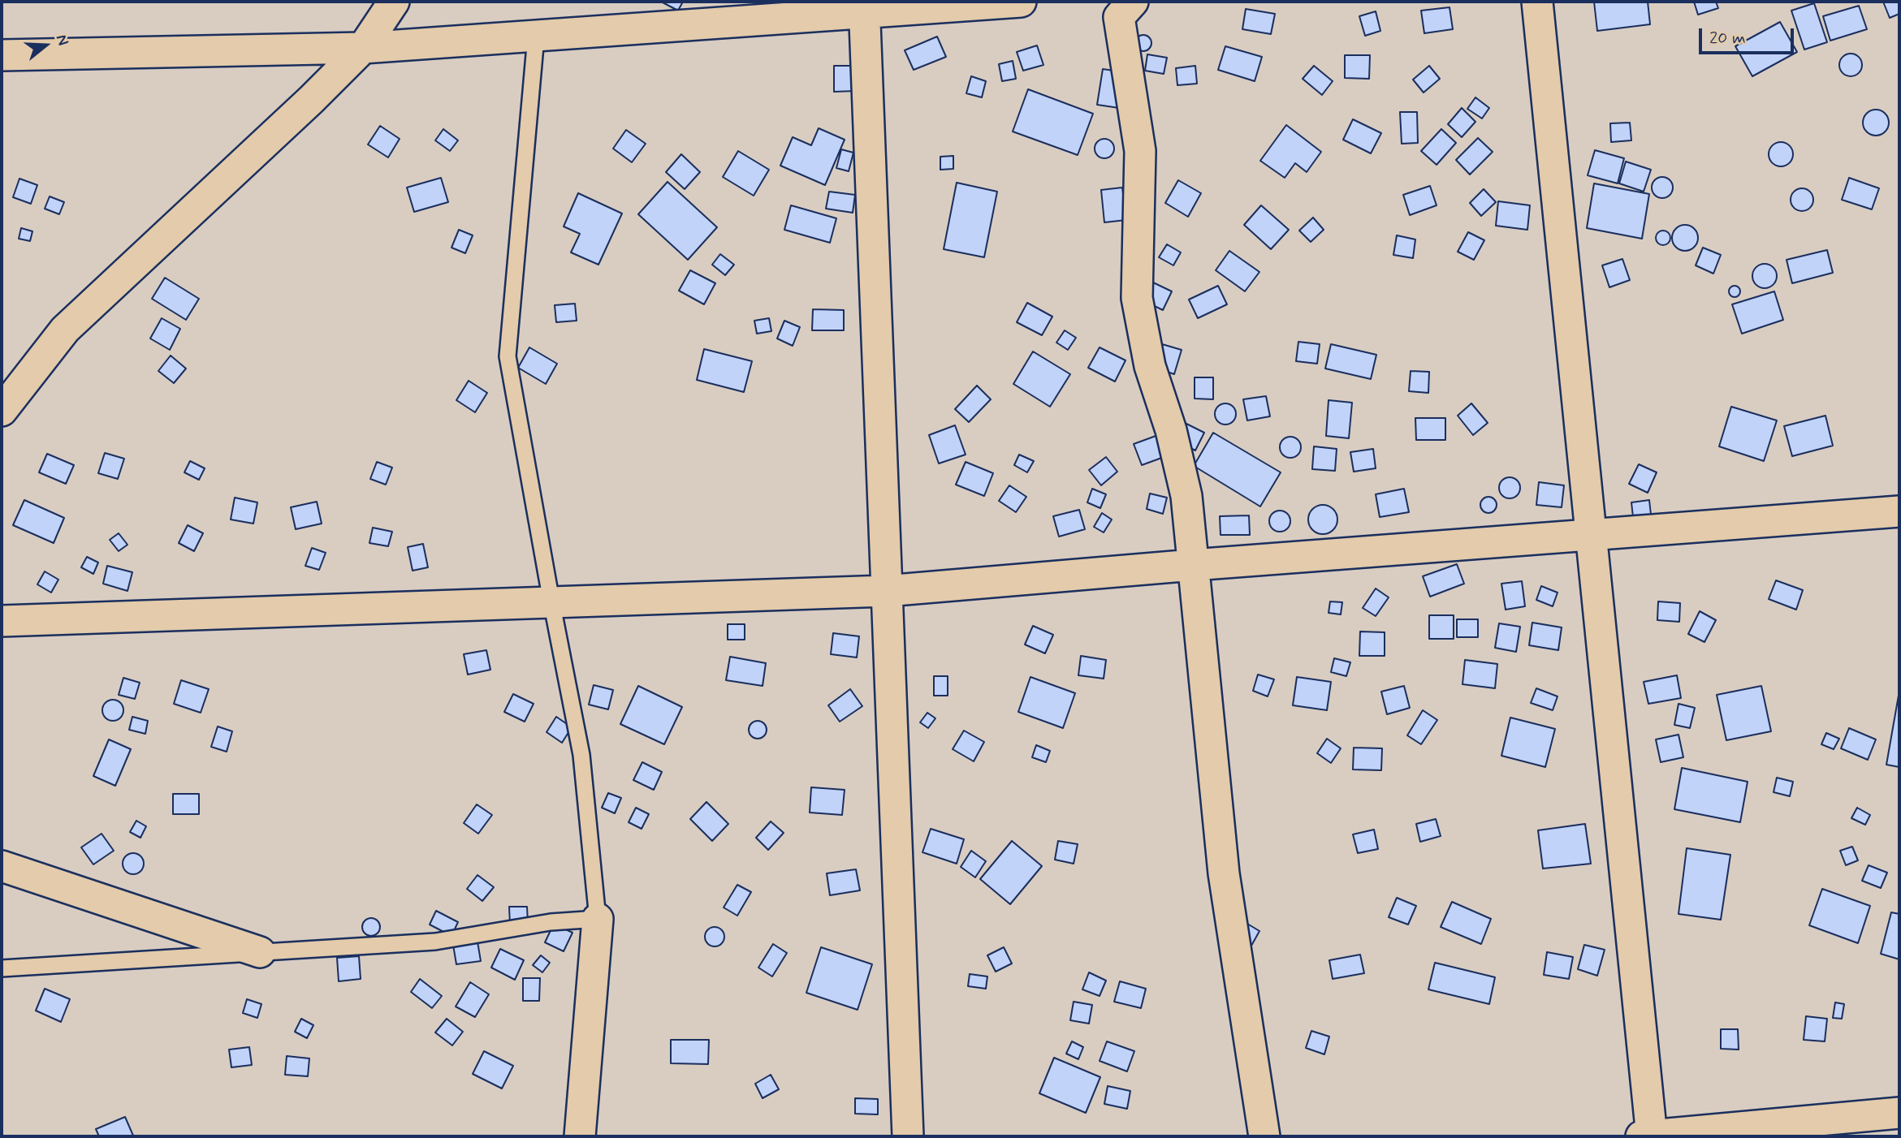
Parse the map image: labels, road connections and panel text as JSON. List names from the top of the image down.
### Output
{
  "scale_bar": "20 m",
  "north": "right"
}
